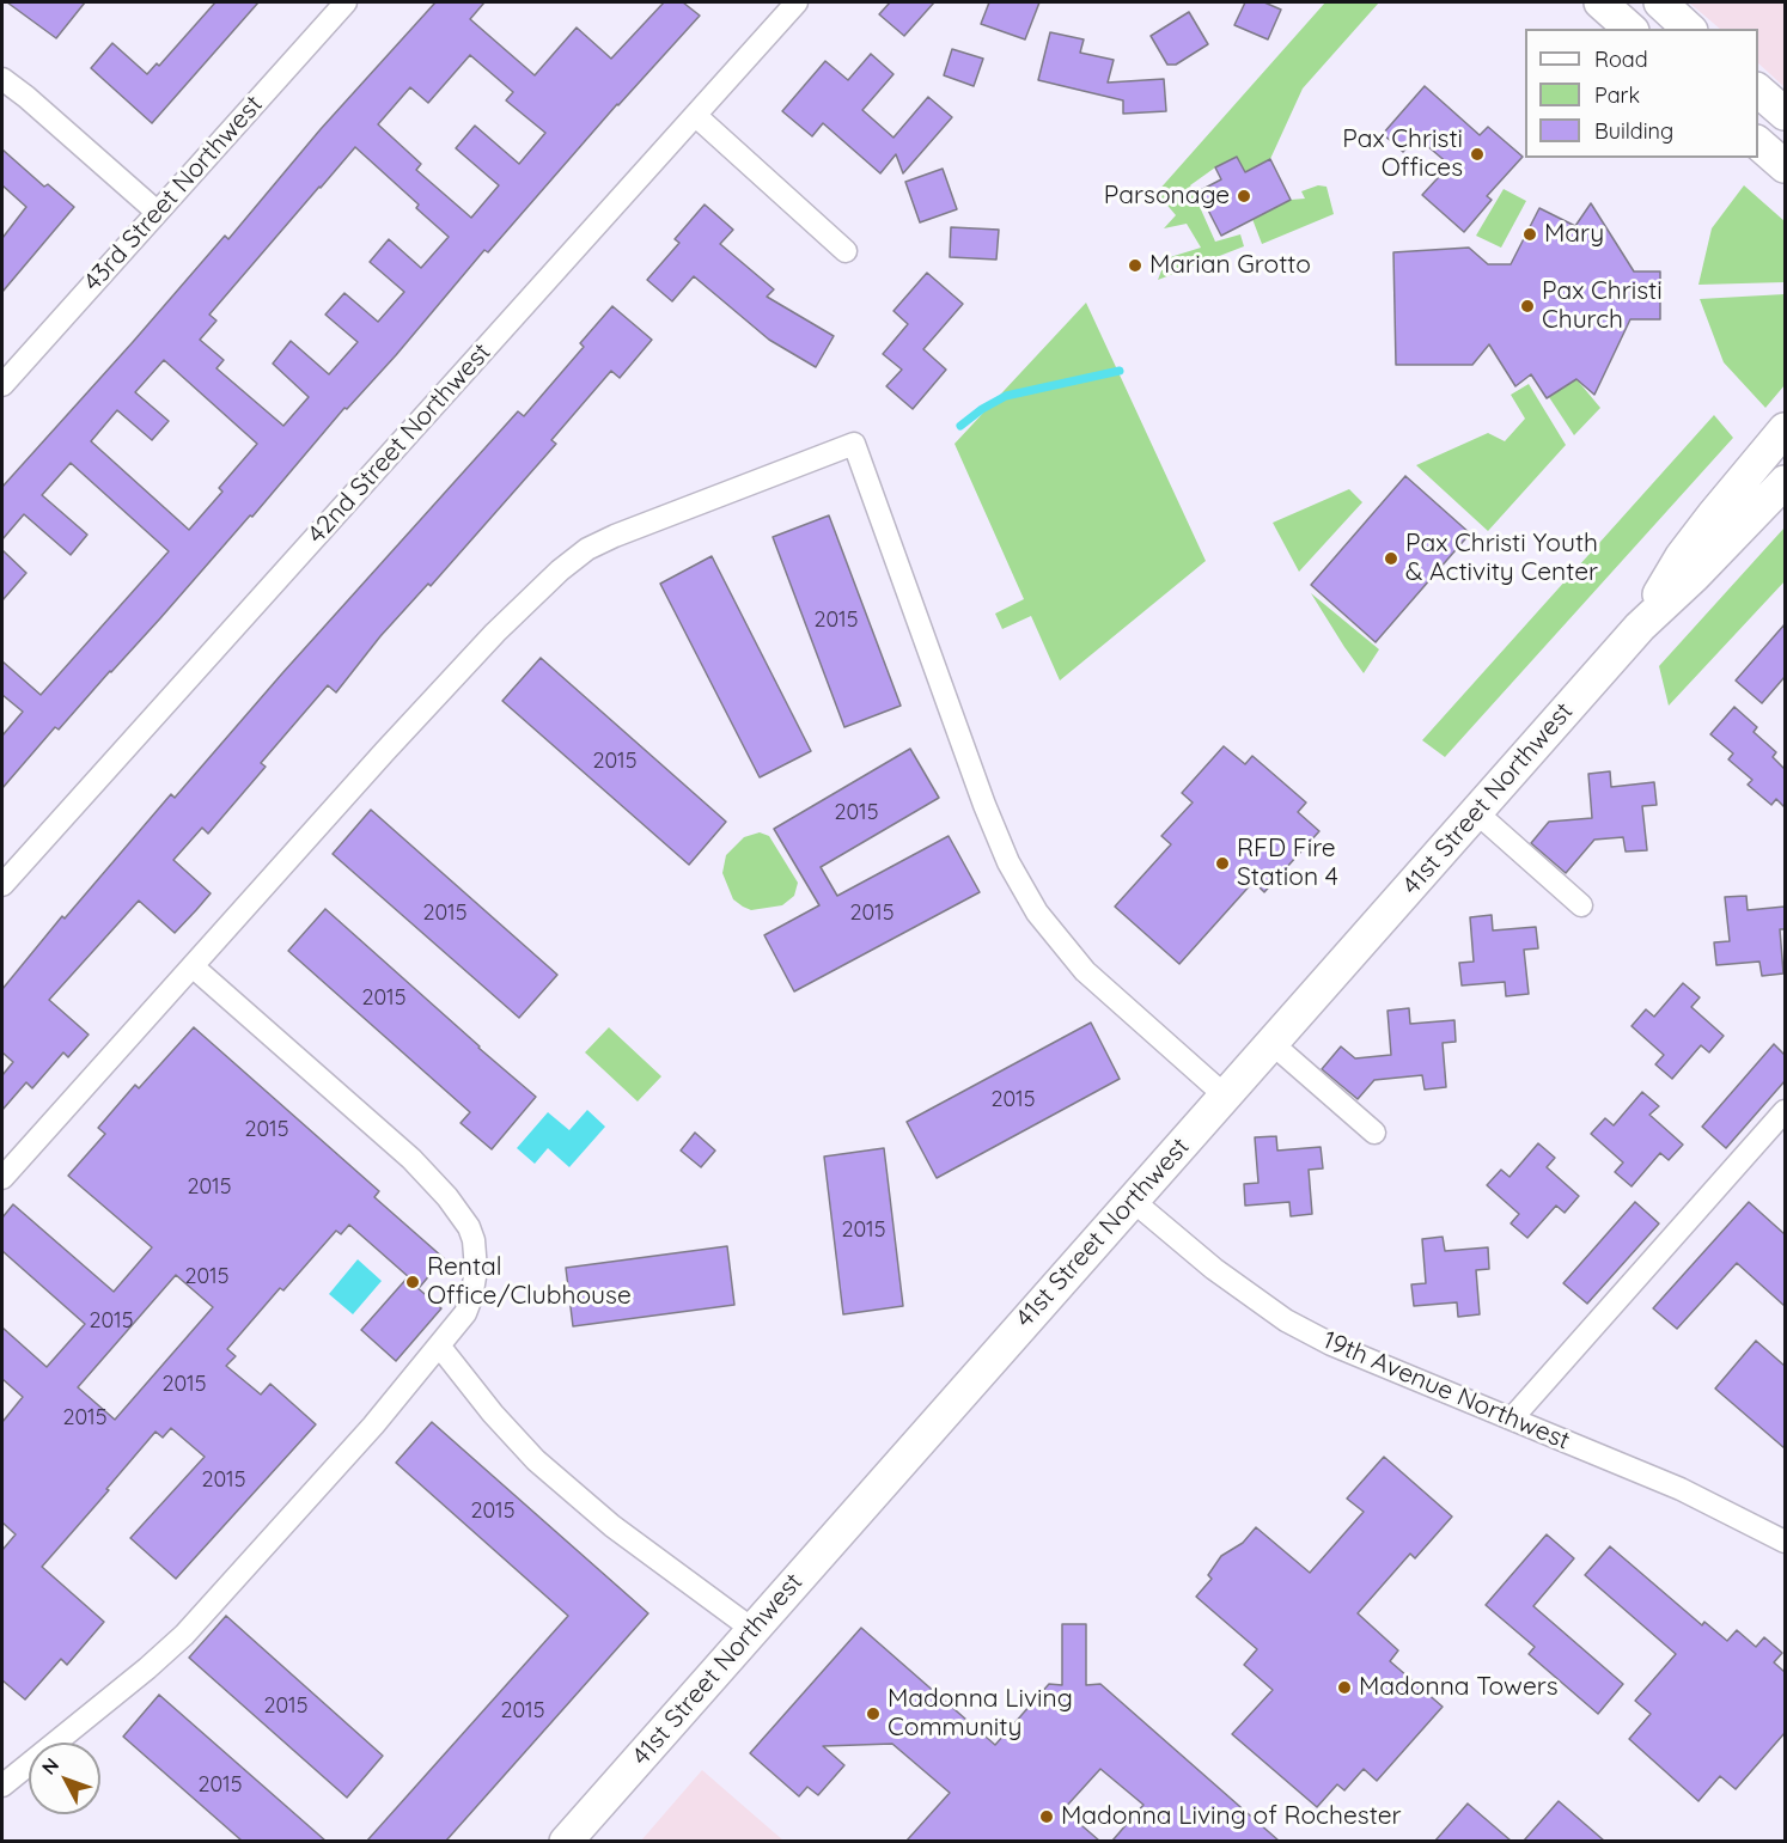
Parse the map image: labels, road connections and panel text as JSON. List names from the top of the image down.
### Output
{
  "streets": {
    "main road": ["41st Street Northwest"],
    "street": ["43rd Street Northwest", "42nd Street Northwest", "19th Avenue Northwest"]
  },
  "crossings": [
    ["41st Street Northwest", "19th Avenue Northwest"]
  ],
  "places": [
    "Pax Christi Offices",
    "Parsonage",
    "Mary",
    "Marian Grotto",
    "Pax Christi Church",
    "Pax Christi Youth & Activity Center",
    "RFD Fire Station 4",
    "Rental Office/Clubhouse",
    "Madonna Towers",
    "Madonna Living Community",
    "Madonna Living of Rochester"
  ],
  "house_numbers": [
    "2015",
    "2015",
    "2015",
    "2015",
    "2015",
    "2015",
    "2015",
    "2015",
    "2015",
    "2015",
    "2015",
    "2015",
    "2015",
    "2015",
    "2015",
    "2015",
    "2015",
    "2015",
    "2015"
  ],
  "legend": ["Road", "Park", "Building"],
  "north": "top left"
}
